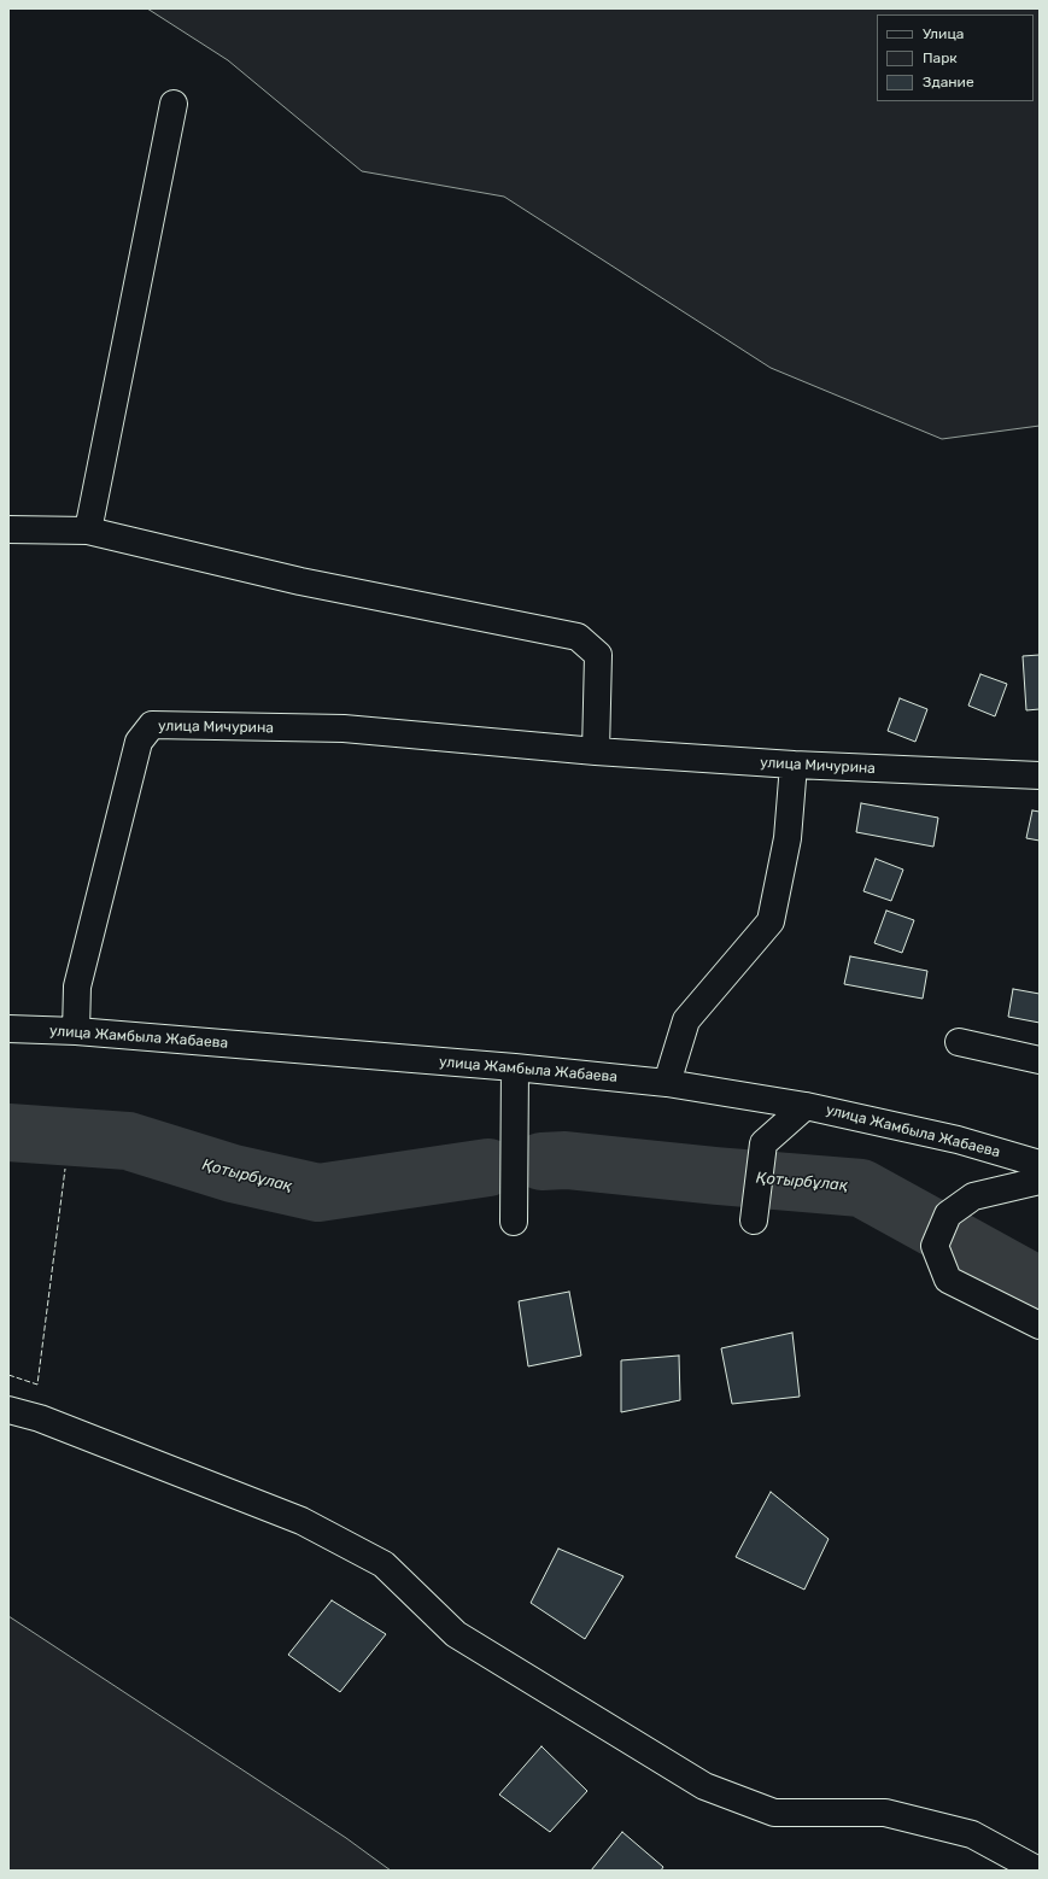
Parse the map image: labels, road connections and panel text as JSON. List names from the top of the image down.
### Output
{
  "streets": {
    "street": ["улица Мичурина", "улица Жамбыла Жабаева"]
  },
  "crossings": [
    ["улица Мичурина", "улица Жамбыла Жабаева"]
  ],
  "water": ["Қотырбұлақ"],
  "legend": ["Улица", "Парк", "Здание"]
}
